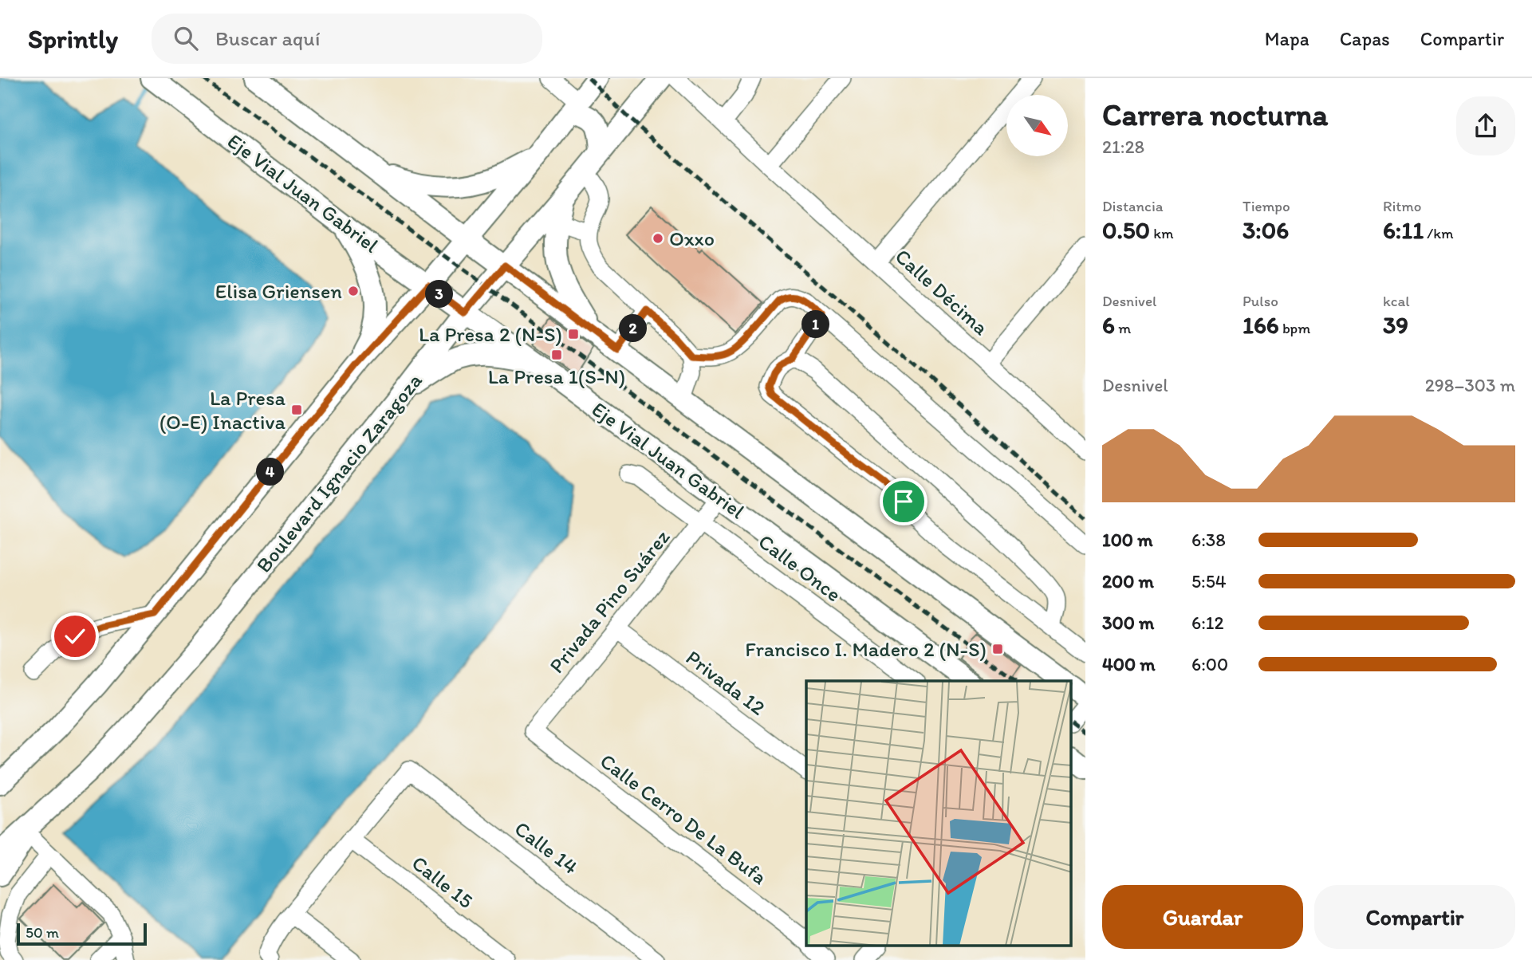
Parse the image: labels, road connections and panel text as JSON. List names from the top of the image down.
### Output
{
  "streets": {
    "main road": ["Eje Vial Juan Gabriel", "Boulevard Ignacio Zaragoza"],
    "street": [
      "Calle Décima",
      "Calle Once",
      "Privada Pino Suárez",
      "Privada 12",
      "Calle Cerro De La Bufa",
      "Calle 14",
      "Calle 15"
    ]
  },
  "crossings": [
    ["Eje Vial Juan Gabriel", "Boulevard Ignacio Zaragoza"],
    ["Eje Vial Juan Gabriel", "Privada Pino Suárez"],
    ["Calle Once", "Privada Pino Suárez"],
    ["Privada Pino Suárez", "Privada 12"],
    ["Privada Pino Suárez", "Calle Cerro De La Bufa"],
    ["Calle 14", "Calle 15"]
  ],
  "places": {
    "other": ["Oxxo", "Elisa Griensen"],
    "transit": [
      "La Presa 2 (N-S)",
      "La Presa 1(S-N)",
      "La Presa (O-E) Inactiva",
      "Francisco I. Madero 2 (N-S)"
    ]
  },
  "scale_bar": "50 m",
  "north": "bottom right",
  "page": {
    "header": "Sprintly",
    "search": "Buscar aquí",
    "nav": ["Mapa", "Capas", "Compartir"],
    "heading": ["Carrera nocturna", "21:28"],
    "stats": [
      ["Distancia", "0.50 km"],
      ["Tiempo", "3:06"],
      ["Ritmo", "6:11 /km"],
      ["Desnivel", "6 m"],
      ["Pulso", "166 bpm"],
      ["kcal", "39"]
    ],
    "pins": [
      "3",
      "1",
      "2",
      "4"
    ],
    "chart": ["Desnivel", "298–303 m"],
    "list": [
      {
        "name": "100 m",
        "note": "6:38"
      },
      {
        "name": "200 m",
        "note": "5:54"
      },
      {
        "name": "300 m",
        "note": "6:12"
      },
      {
        "name": "400 m",
        "note": "6:00"
      }
    ],
    "buttons": ["Guardar", "Compartir"],
    "scale": "50 m"
  }
}
